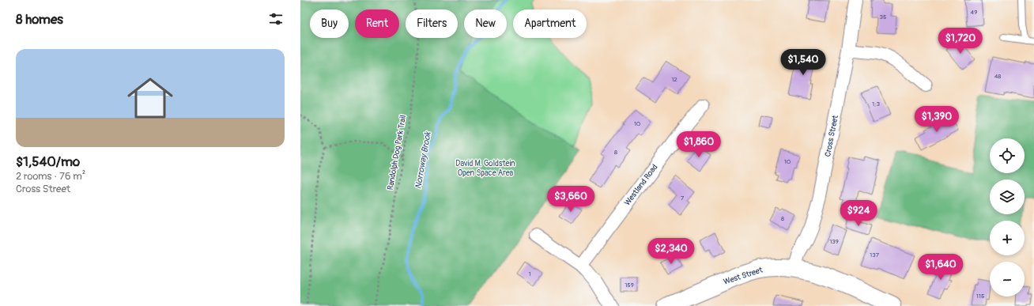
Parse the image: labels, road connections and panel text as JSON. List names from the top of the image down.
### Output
{
  "streets": {
    "main road": ["West Street"],
    "street": ["Cross Street", "Westland Road"],
    "path": ["Randolph Dog Park Trail"]
  },
  "crossings": [
    ["Cross Street", "West Street"]
  ],
  "water": ["Norroway Brook"],
  "parks": ["David M. Goldstein Open Space Area"],
  "house_numbers": [
    "49",
    "35",
    "48",
    "12",
    "1;3",
    "10",
    "8",
    "10",
    "7",
    "8",
    "139",
    "137",
    "1",
    "159",
    "115"
  ],
  "page": {
    "heading": "8 homes",
    "chip": [
      "Buy",
      "Rent",
      "Filters",
      "New",
      "Apartment"
    ],
    "price": [
      "$1,720",
      "$1,540",
      "$1,390",
      "$1,860",
      "$3,660",
      "$924",
      "$2,340",
      "$1,640"
    ],
    "list": [
      {
        "name": "$1,540/mo",
        "note": "2 rooms · 76 m² · Cross Street"
      }
    ],
    "map_buttons": ["+", "−"]
  }
}
